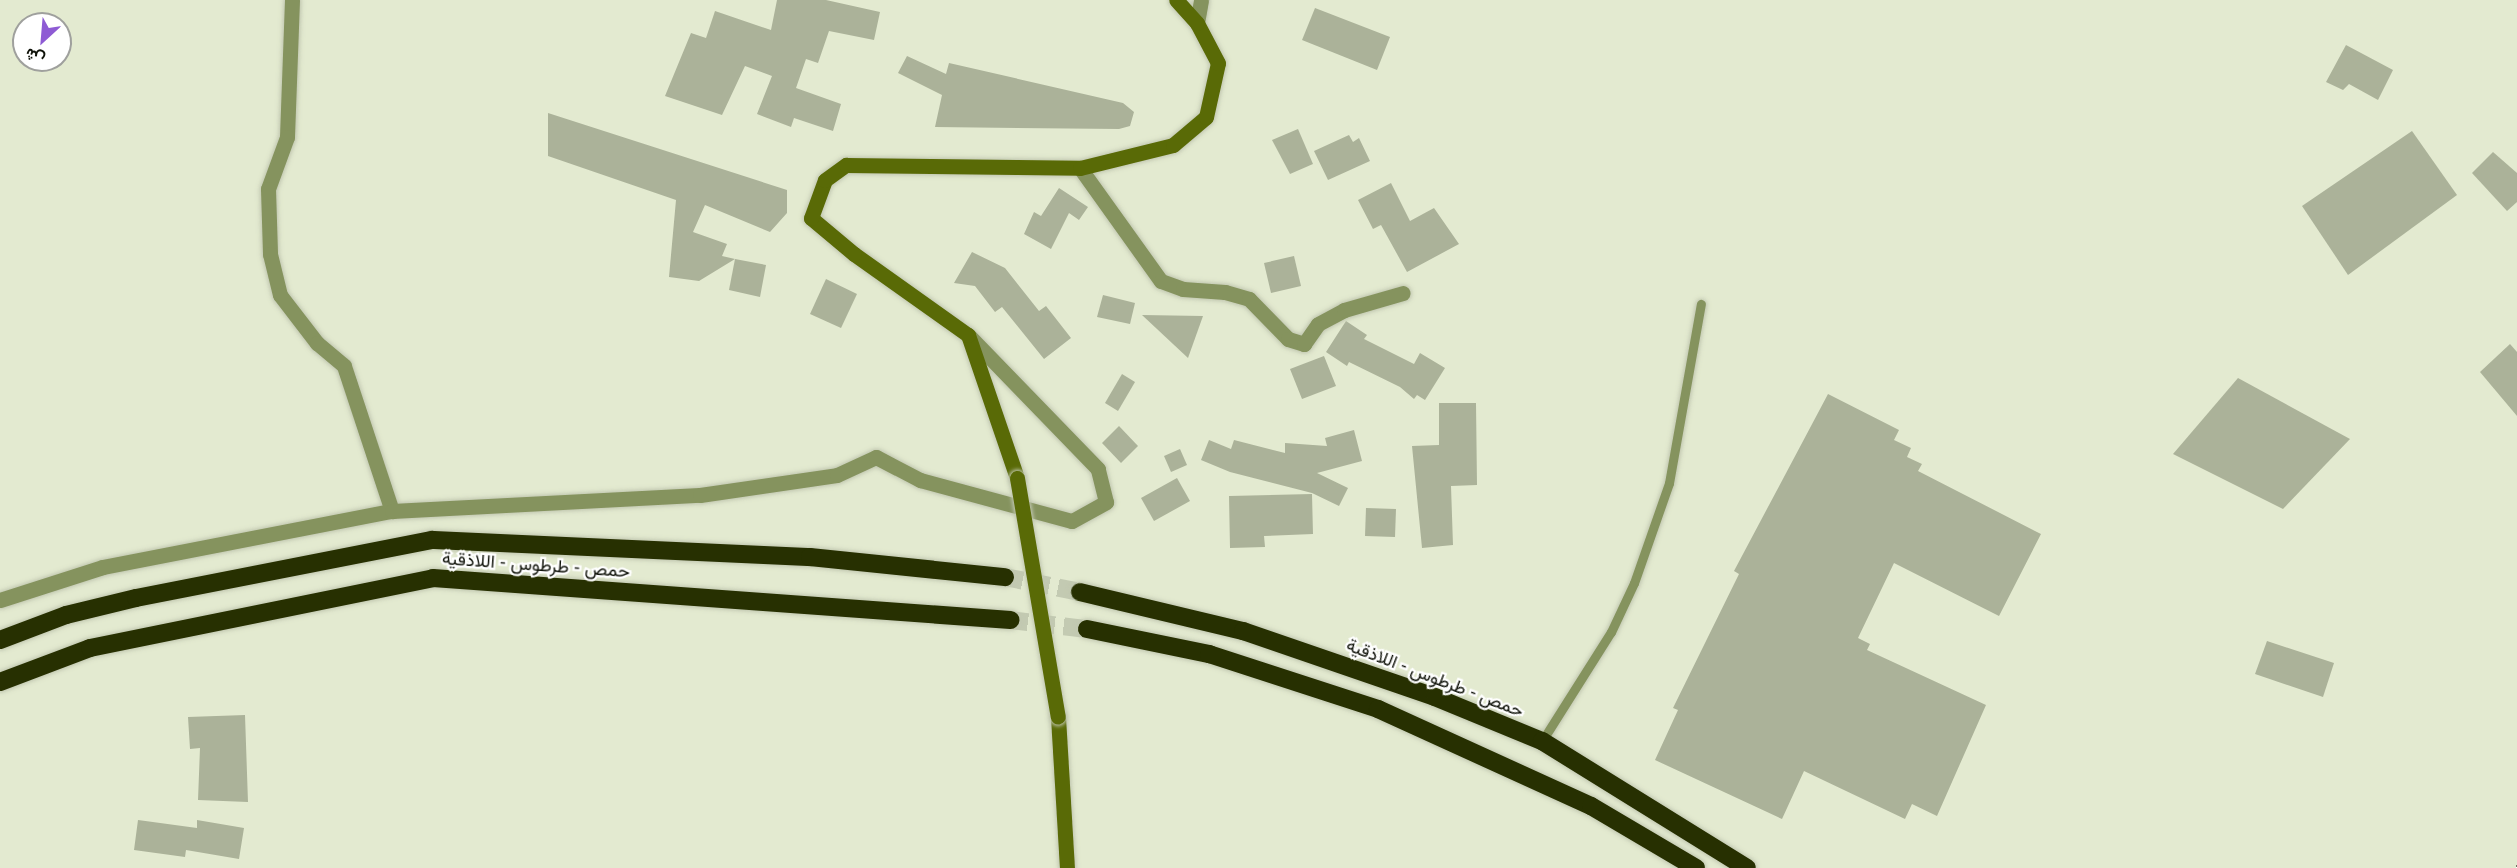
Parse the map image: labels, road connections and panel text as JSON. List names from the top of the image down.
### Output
{
  "streets": {
    "highway": ["حمص - طرطوس - اللاذقية"]
  },
  "north": "bottom left"
}
